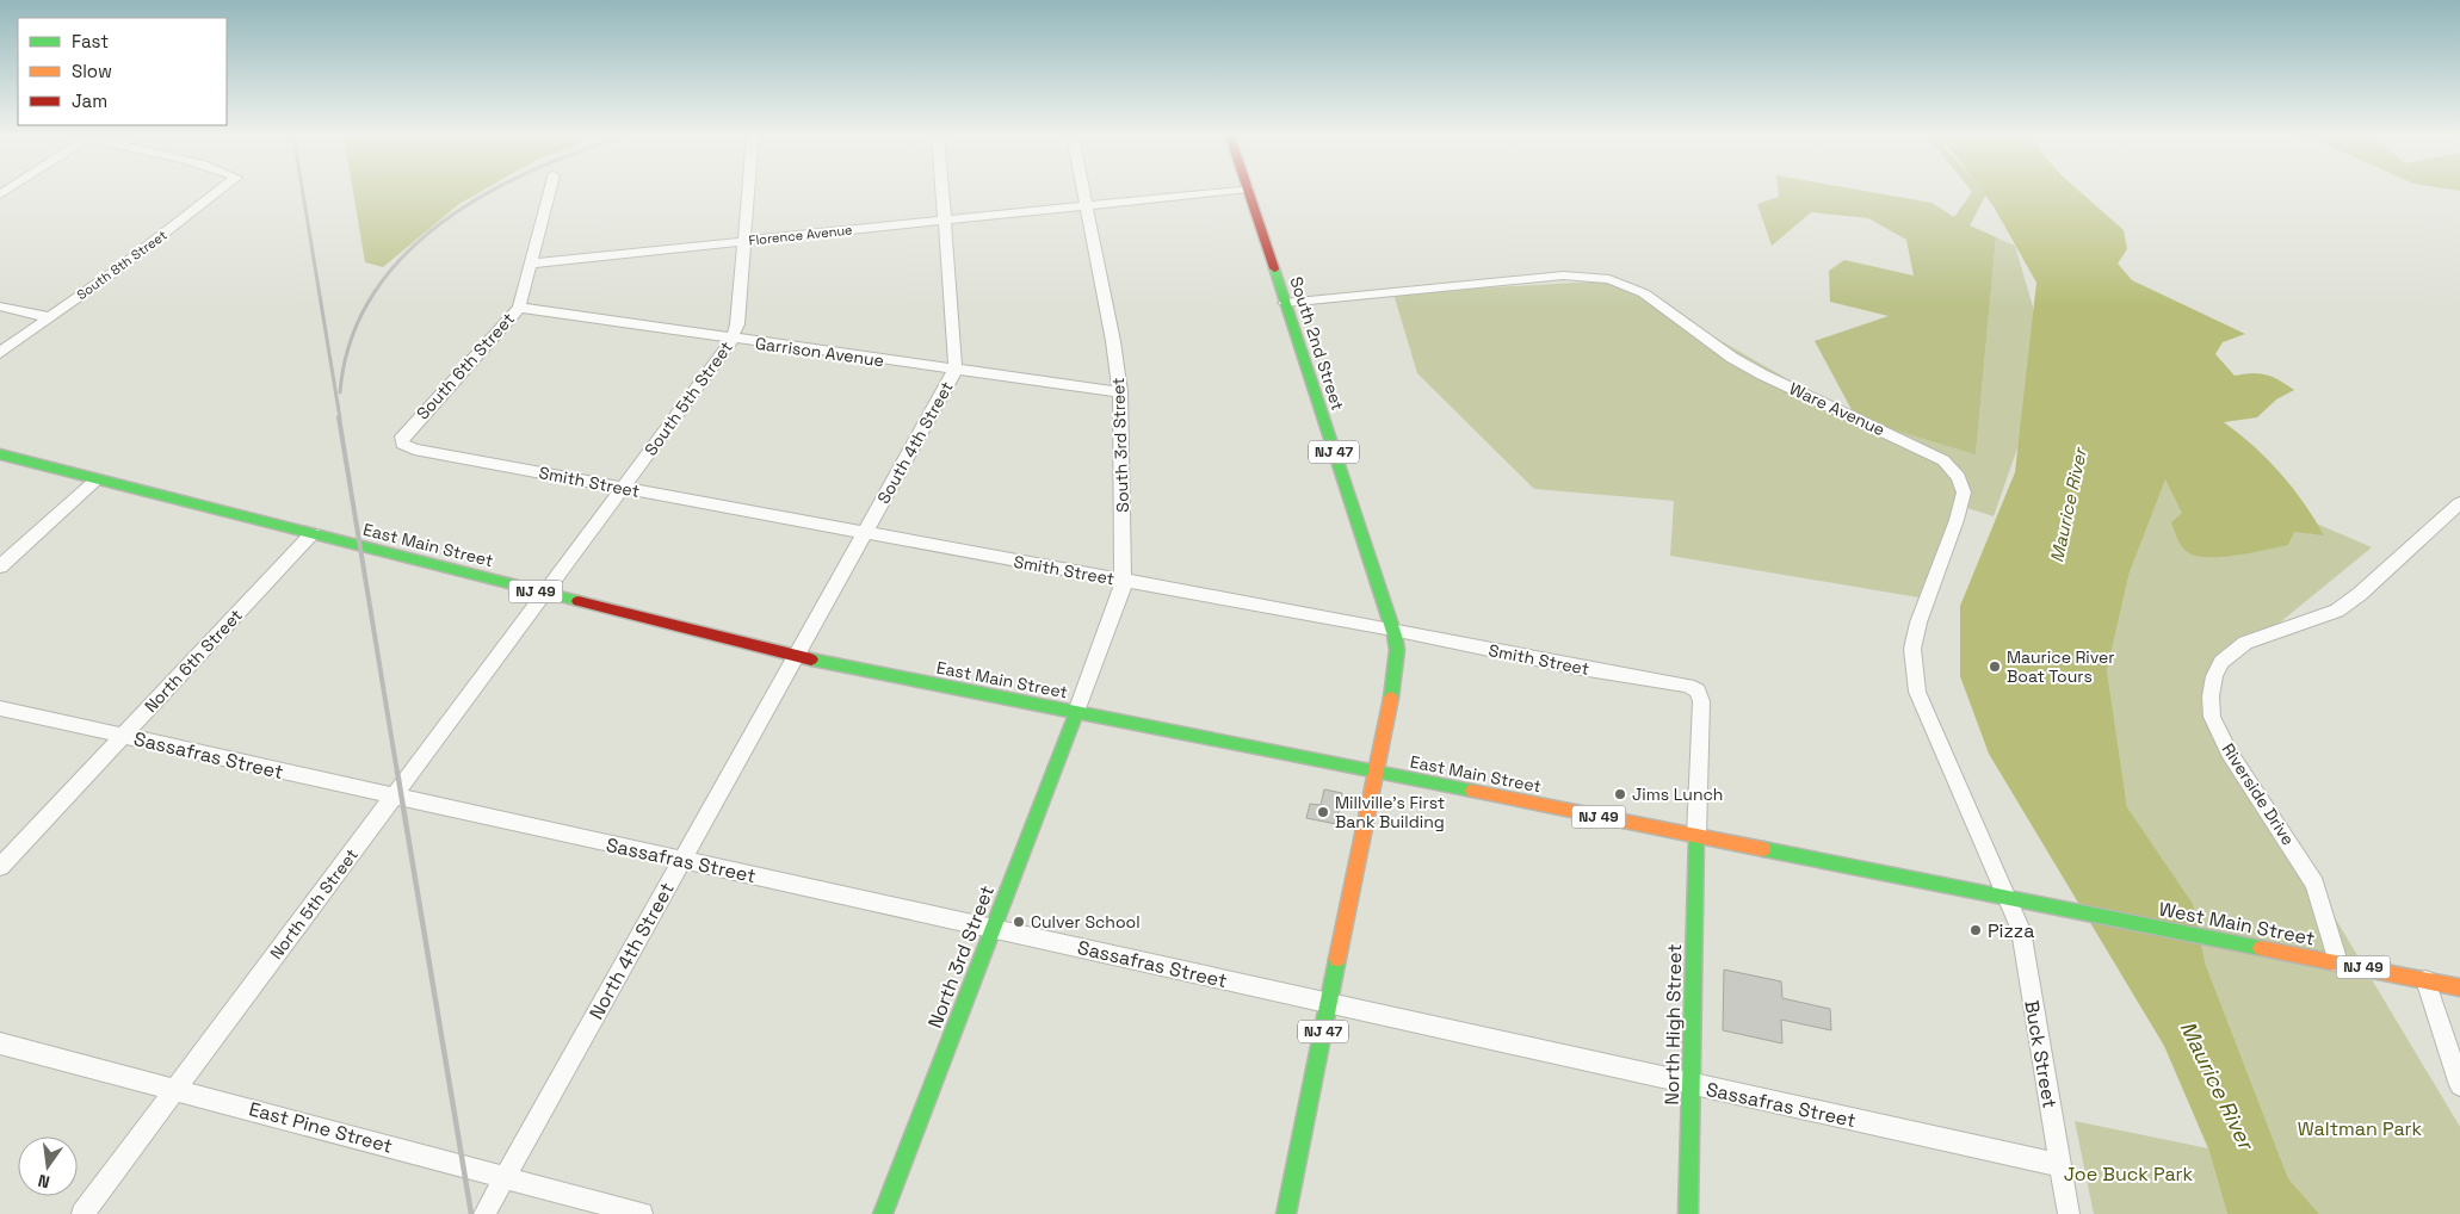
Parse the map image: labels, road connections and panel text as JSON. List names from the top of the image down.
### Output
{
  "streets": {
    "main road": [
      "South 2nd Street",
      "NJ 47",
      "East Main Street",
      "NJ 49",
      "West Main Street",
      "North 3rd Street",
      "North High Street"
    ],
    "street": [
      "Florence Avenue",
      "South 8th Street",
      "Garrison Avenue",
      "South 6th Street",
      "South 5th Street",
      "Ware Avenue",
      "South 4th Street",
      "South 3rd Street",
      "Smith Street",
      "North 6th Street",
      "Sassafras Street",
      "Riverside Drive",
      "North 5th Street",
      "North 4th Street",
      "Buck Street",
      "East Pine Street"
    ]
  },
  "crossings": [
    ["Florence Avenue", "South 6th Street"],
    ["Florence Avenue", "South 5th Street"],
    ["Florence Avenue", "South 4th Street"],
    ["Florence Avenue", "South 3rd Street"],
    ["South 2nd Street", "Ware Avenue"],
    ["South 2nd Street", "NJ 47"],
    ["South 2nd Street", "Smith Street"],
    ["South 2nd Street", "East Main Street"],
    ["Garrison Avenue", "South 6th Street"],
    ["Garrison Avenue", "South 5th Street"],
    ["Garrison Avenue", "South 4th Street"],
    ["Garrison Avenue", "South 3rd Street"],
    ["South 6th Street", "Smith Street"],
    ["South 5th Street", "Smith Street"],
    ["South 5th Street", "East Main Street"],
    ["South 5th Street", "North 5th Street"],
    ["Ware Avenue", "East Main Street"],
    ["Ware Avenue", "West Main Street"],
    ["Ware Avenue", "Buck Street"],
    ["South 4th Street", "Smith Street"],
    ["South 4th Street", "East Main Street"],
    ["South 4th Street", "North 4th Street"],
    ["South 3rd Street", "Smith Street"],
    ["South 3rd Street", "East Main Street"],
    ["South 3rd Street", "North 3rd Street"],
    ["NJ 47", "East Main Street"],
    ["NJ 47", "Sassafras Street"],
    ["Smith Street", "East Main Street"],
    ["Smith Street", "North High Street"],
    ["East Main Street", "North 6th Street"],
    ["East Main Street", "North 5th Street"],
    ["East Main Street", "West Main Street"],
    ["East Main Street", "North 4th Street"],
    ["East Main Street", "North 3rd Street"],
    ["East Main Street", "North High Street"],
    ["East Main Street", "Buck Street"],
    ["North 6th Street", "Sassafras Street"],
    ["Sassafras Street", "North 5th Street"],
    ["Sassafras Street", "North 4th Street"],
    ["Sassafras Street", "North 3rd Street"],
    ["Sassafras Street", "North High Street"],
    ["Sassafras Street", "Buck Street"],
    ["Riverside Drive", "West Main Street"],
    ["North 5th Street", "East Pine Street"],
    ["West Main Street", "Buck Street"],
    ["North 4th Street", "East Pine Street"]
  ],
  "water": ["Maurice River"],
  "parks": ["Waltman Park", "Joe Buck Park"],
  "places": [
    "Maurice River Boat Tours",
    "Jims Lunch",
    "Millville's First Bank Building",
    "Culver School",
    "Pizza"
  ],
  "legend": ["Fast", "Slow", "Jam"],
  "north": "bottom"
}
